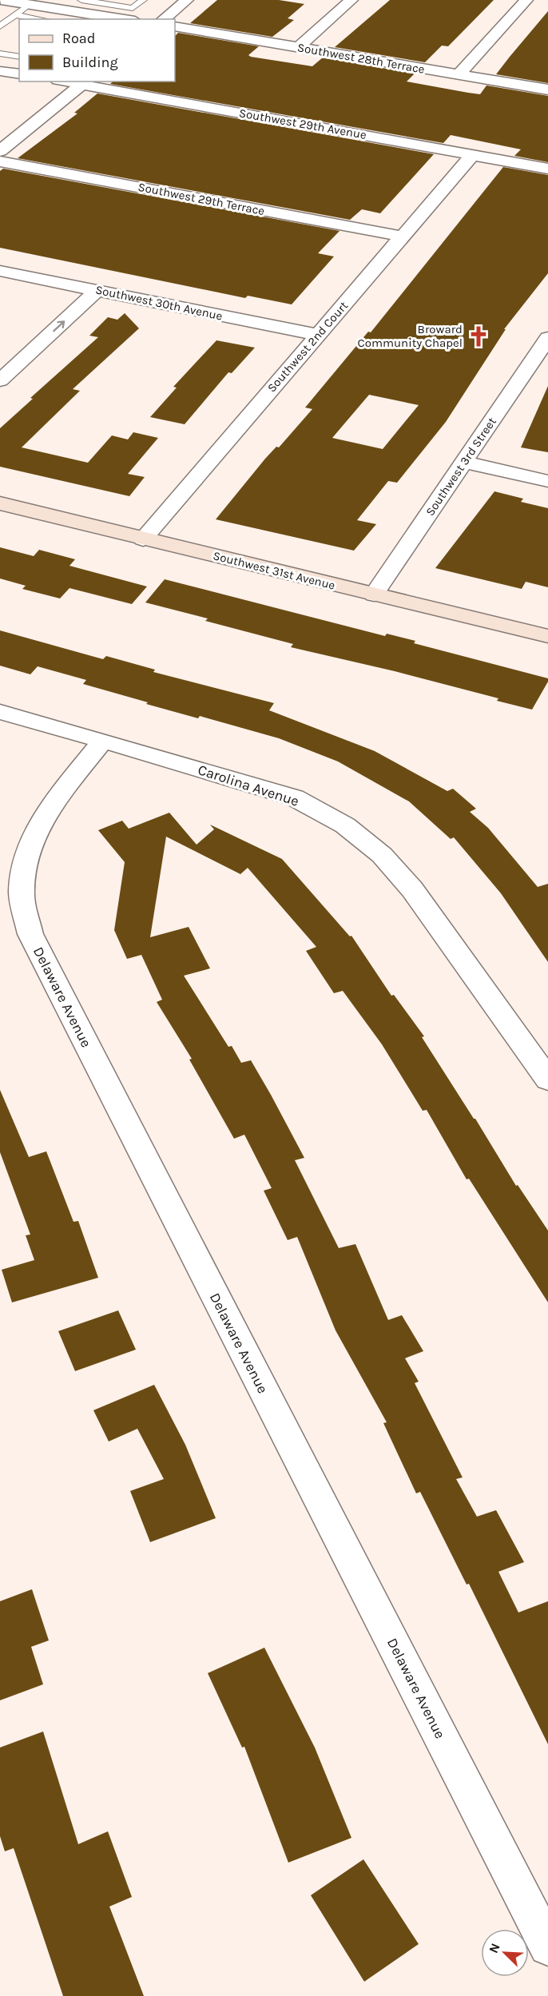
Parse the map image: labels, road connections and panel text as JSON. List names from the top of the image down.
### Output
{
  "streets": {
    "main road": ["Southwest 31st Avenue"],
    "street": [
      "Southwest 28th Terrace",
      "Southwest 29th Avenue",
      "Southwest 29th Terrace",
      "Southwest 30th Avenue",
      "Southwest 2nd Court",
      "Southwest 3rd Street",
      "Carolina Avenue",
      "Delaware Avenue"
    ]
  },
  "crossings": [
    ["Southwest 29th Avenue", "Southwest 2nd Court"],
    ["Southwest 29th Terrace", "Southwest 2nd Court"],
    ["Southwest 30th Avenue", "Southwest 2nd Court"],
    ["Southwest 2nd Court", "Southwest 31st Avenue"],
    ["Southwest 3rd Street", "Southwest 31st Avenue"],
    ["Carolina Avenue", "Delaware Avenue"]
  ],
  "places": {
    "church": ["Broward Community Chapel"]
  },
  "legend": ["Road", "Building"],
  "north": "top left"
}
